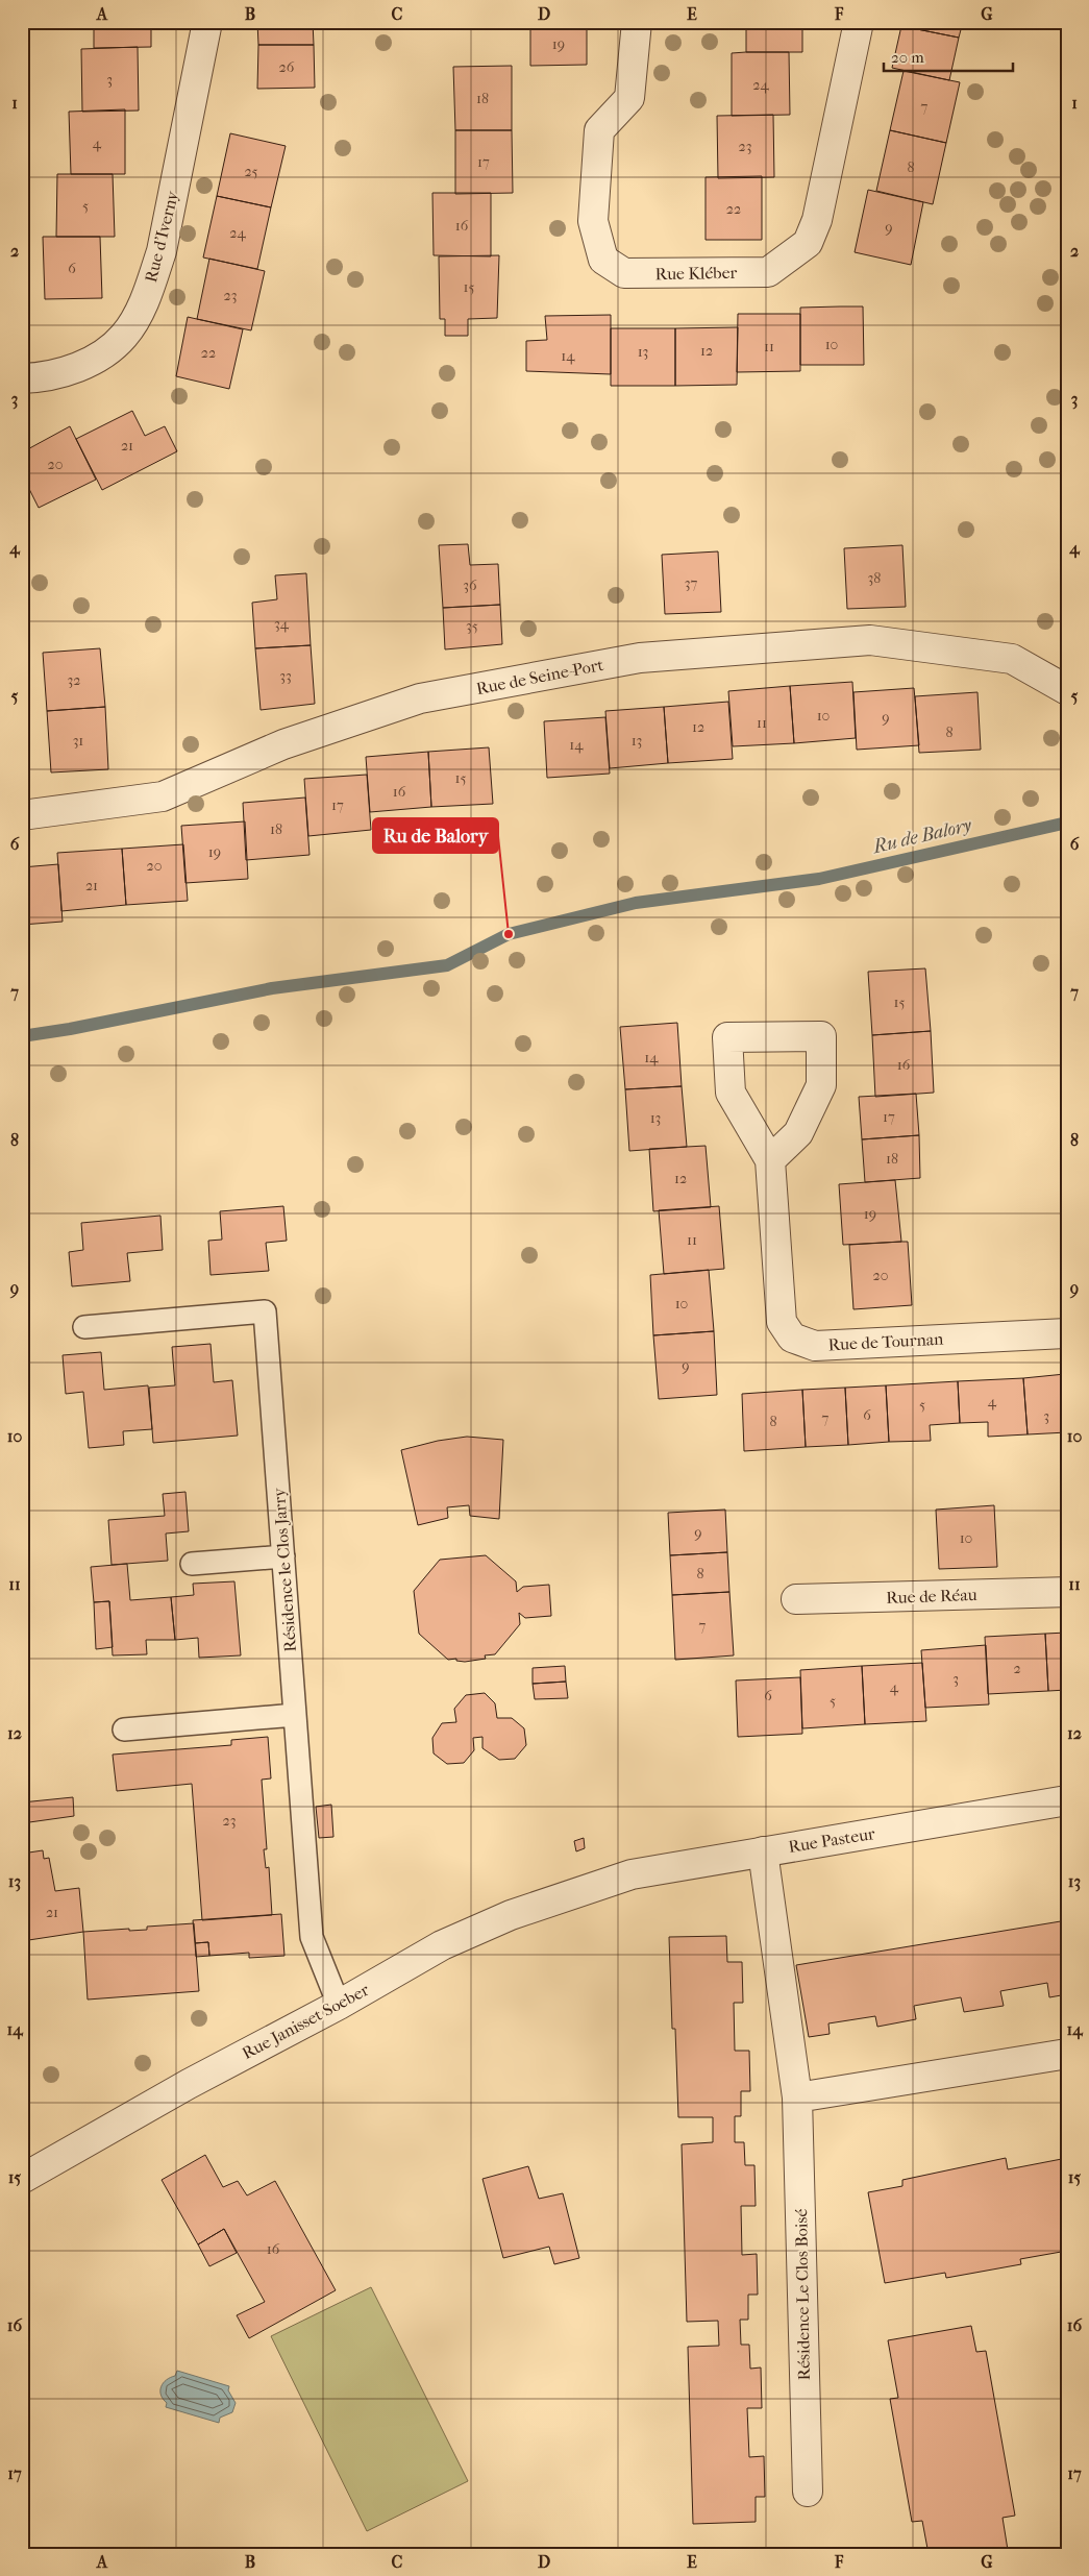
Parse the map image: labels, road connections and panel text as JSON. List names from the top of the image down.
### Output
{
  "streets": {
    "street": [
      "Rue d'Iverny",
      "Rue Kléber",
      "Rue de Seine-Port",
      "Rue de Tournan",
      "Rue de Réau",
      "Rue Pasteur",
      "Rue Janisset Soeber",
      "Résidence Le Clos Boisé"
    ],
    "lane": ["Résidence le Clos Jarry"]
  },
  "crossings": [
    ["Résidence le Clos Jarry", "Rue Janisset Soeber"],
    ["Rue Pasteur", "Rue Janisset Soeber"],
    ["Rue Pasteur", "Résidence Le Clos Boisé"]
  ],
  "water": ["Ru de Balory"],
  "places": ["Ru de Balory"],
  "house_numbers": [
    "19",
    "26",
    "3",
    "24",
    "18",
    "7",
    "4",
    "23",
    "17",
    "8",
    "25",
    "5",
    "22",
    "16",
    "9",
    "24",
    "6",
    "15",
    "23",
    "10",
    "11",
    "12",
    "13",
    "22",
    "14",
    "21",
    "20",
    "38",
    "37",
    "36",
    "34",
    "35",
    "33",
    "32",
    "10",
    "9",
    "11",
    "12",
    "8",
    "31",
    "13",
    "14",
    "15",
    "16",
    "17",
    "18",
    "19",
    "20",
    "21",
    "15",
    "14",
    "16",
    "17",
    "13",
    "18",
    "12",
    "19",
    "11",
    "20",
    "10",
    "9",
    "4",
    "5",
    "6",
    "3",
    "7",
    "8",
    "9",
    "10",
    "8",
    "7",
    "2",
    "3",
    "4",
    "6",
    "5",
    "23",
    "21",
    "16"
  ],
  "scale_bar": "20 m",
  "grid": {
    "columns": [
      "A",
      "B",
      "C",
      "D",
      "E",
      "F",
      "G"
    ],
    "rows": [
      "1",
      "2",
      "3",
      "4",
      "5",
      "6",
      "7",
      "8",
      "9",
      "10",
      "11",
      "12",
      "13",
      "14",
      "15",
      "16",
      "17"
    ]
  }
}
